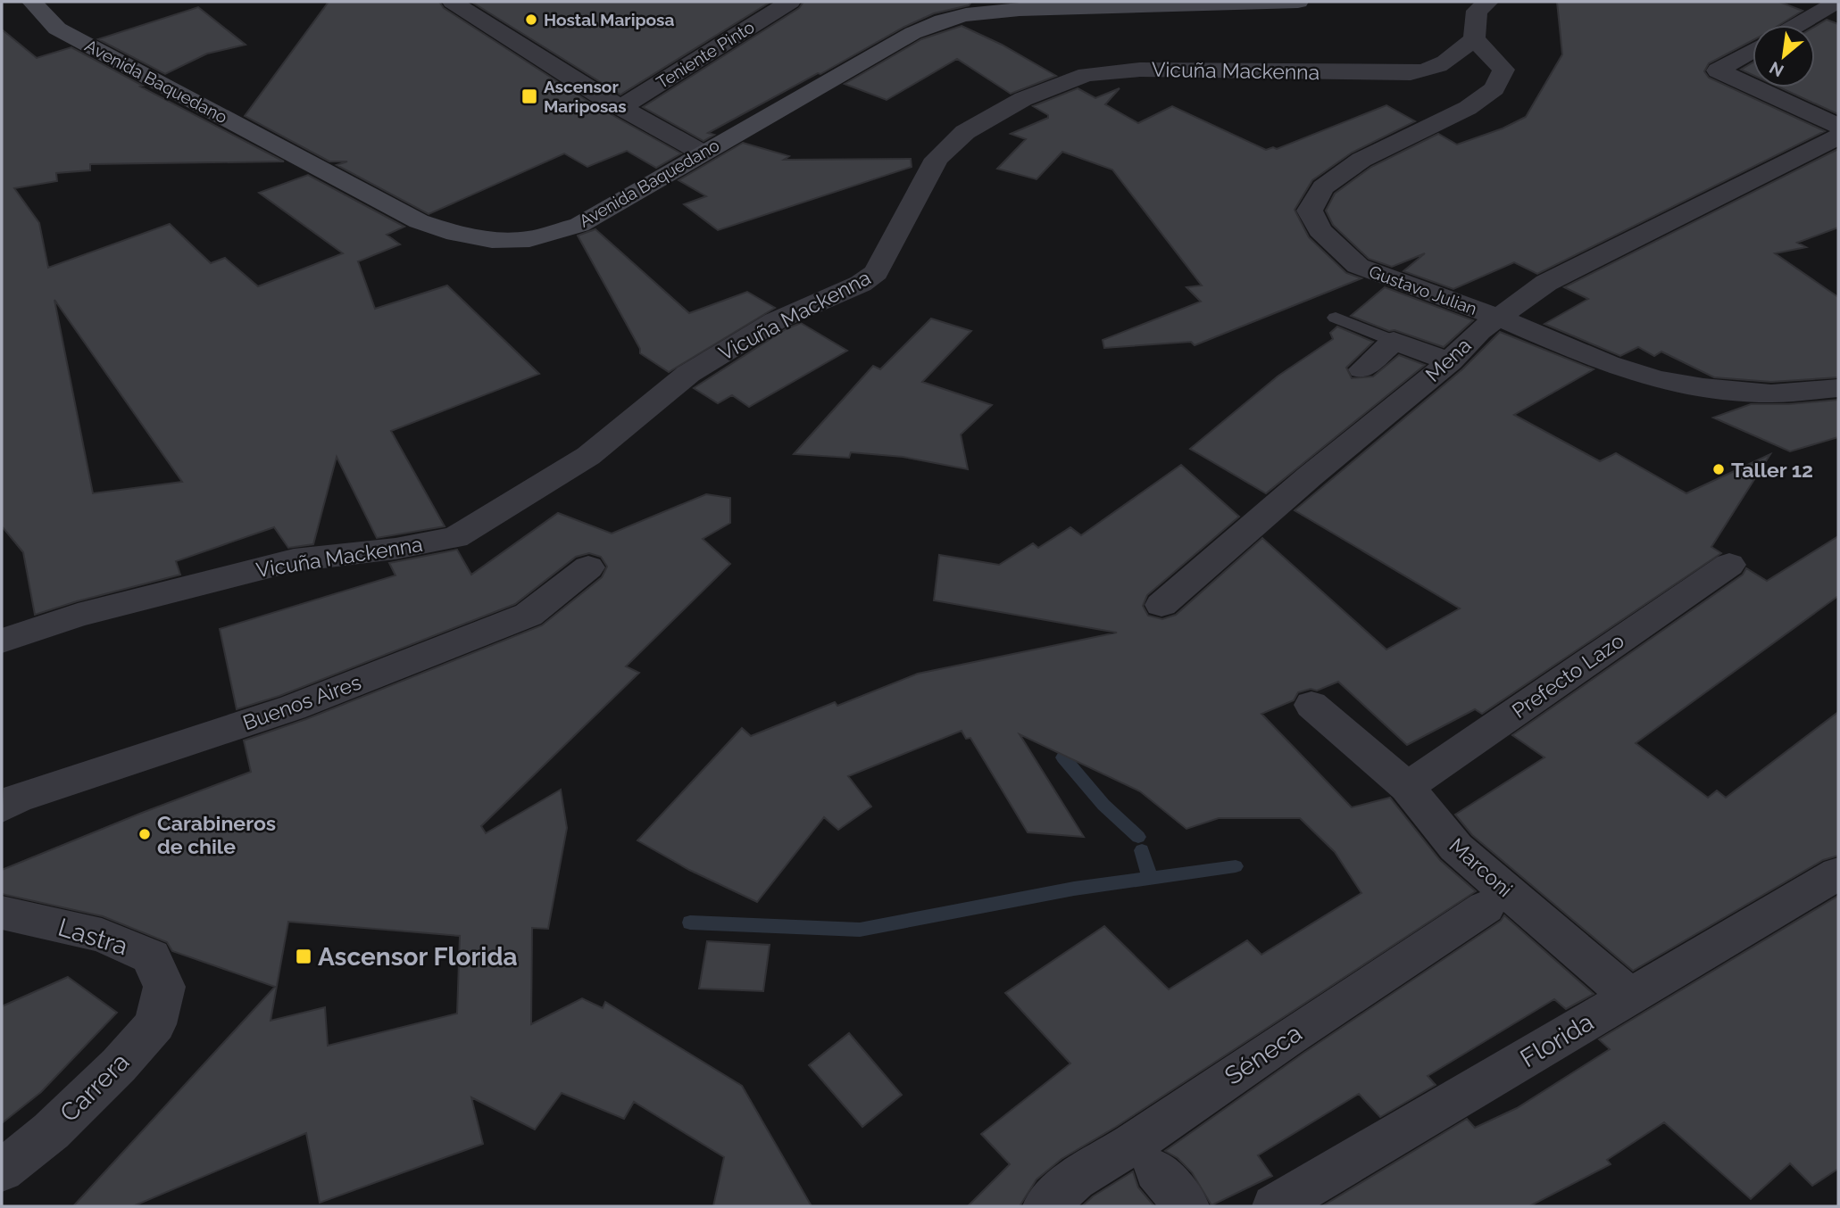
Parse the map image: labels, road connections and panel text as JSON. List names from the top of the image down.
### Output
{
  "streets": {
    "street": [
      "Teniente Pinto",
      "Vicuña Mackenna",
      "Avenida Baquedano",
      "Gustavo Julian",
      "Mena",
      "Prefecto Lazo",
      "Buenos Aires",
      "Marconi",
      "Lastra",
      "Florida",
      "Séneca",
      "Carrera"
    ]
  },
  "crossings": [
    ["Vicuña Mackenna", "Gustavo Julian"],
    ["Gustavo Julian", "Mena"],
    ["Prefecto Lazo", "Marconi"],
    ["Marconi", "Florida"],
    ["Lastra", "Carrera"]
  ],
  "places": {
    "other": ["Hostal Mariposa", "Taller 12", "Carabineros de chile"],
    "transit": ["Ascensor Mariposas", "Ascensor Florida"]
  },
  "north": "bottom left"
}
